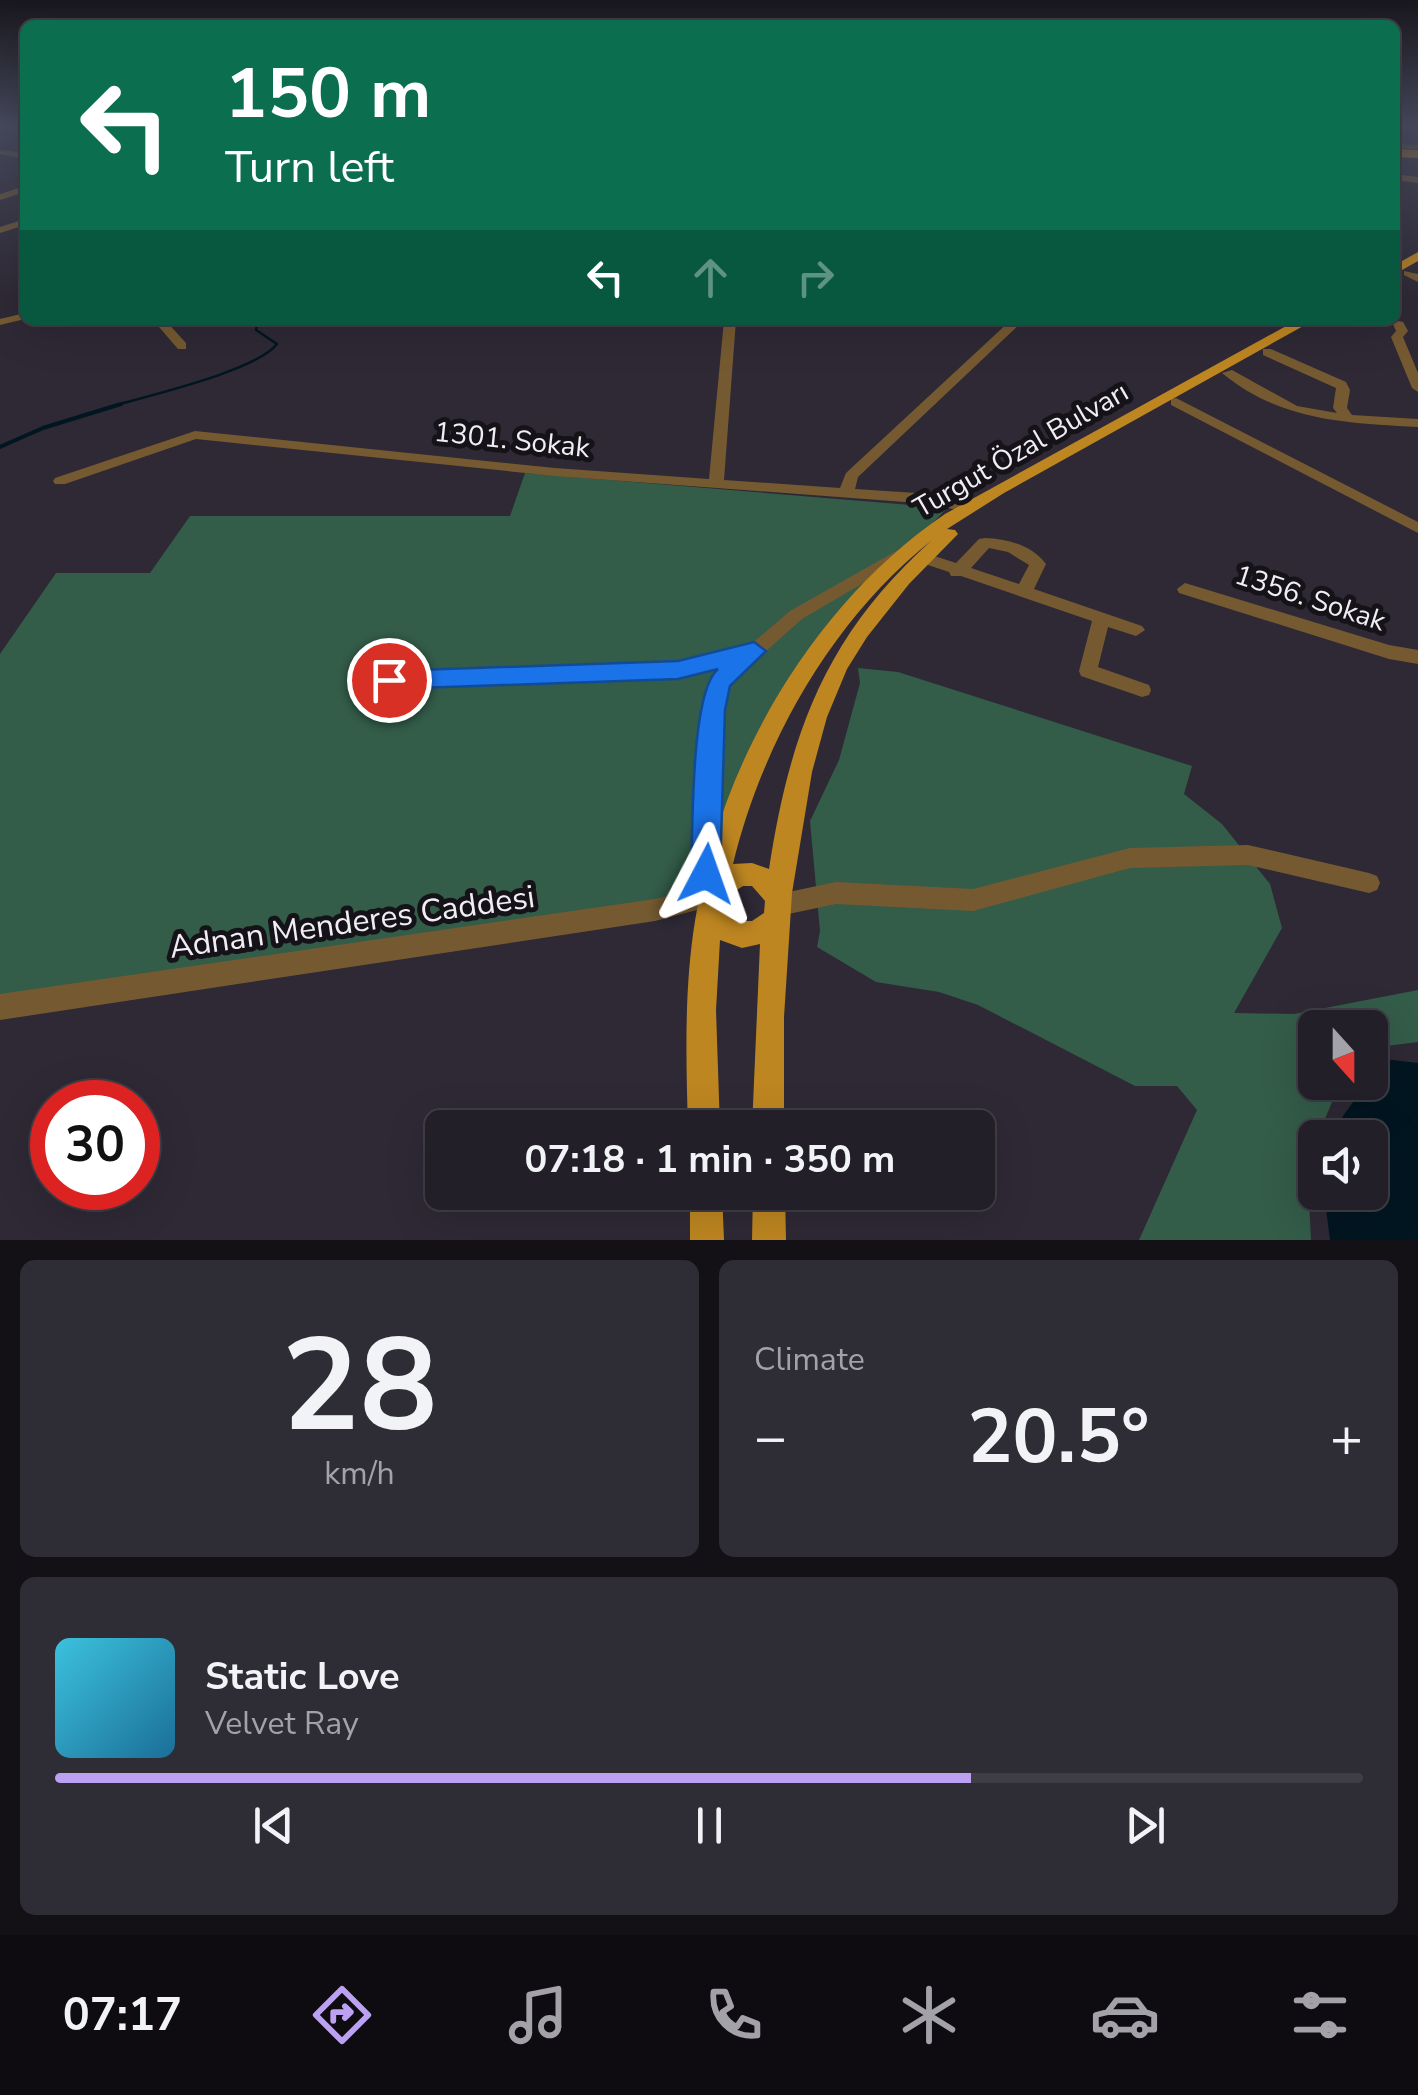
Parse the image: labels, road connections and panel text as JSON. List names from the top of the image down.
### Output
{
  "streets": {
    "main road": ["Turgut Özal Bulvarı"],
    "street": ["1301. Sokak", "1356. Sokak", "Adnan Menderes Caddesi"]
  },
  "crossings": [
    ["1301. Sokak", "Turgut Özal Bulvarı"],
    ["Turgut Özal Bulvarı", "Adnan Menderes Caddesi"]
  ],
  "north": "bottom",
  "page": {
    "turn": ["150 m", "Turn left"],
    "limit": "30",
    "trip": "07:18 · 1 min · 350 m",
    "tile": [
      ["28", "km/h"],
      "Climate"
    ],
    "heat": ["−", "20.5°", "+"],
    "song": ["Static Love", "Velvet Ray"],
    "tabs": "07:17"
  }
}
